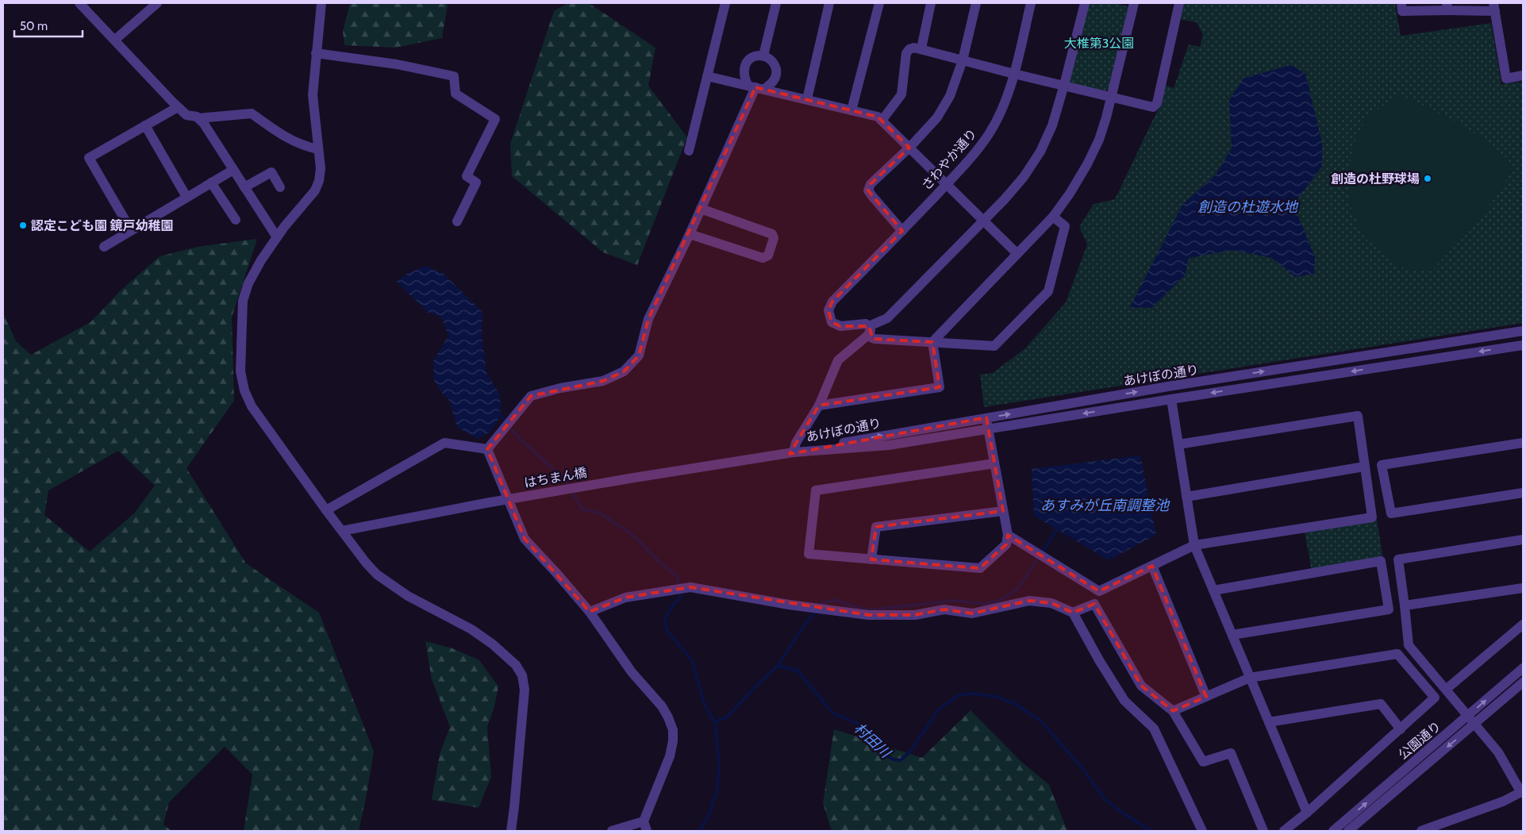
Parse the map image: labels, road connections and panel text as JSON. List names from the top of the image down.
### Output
{
  "streets": {
    "street": [
      "さわやか通り",
      "あけぼの通り",
      "はちまん橋",
      "公園通り"
    ]
  },
  "crossings": [
    ["あけぼの通り", "はちまん橋"]
  ],
  "water": ["創造の杜遊水地", "あすみが丘南調整池", "村田川"],
  "parks": ["大椎第3公園"],
  "places": ["創造の杜野球場", "認定こども園 鏡戸幼稚園"],
  "scale_bar": "50 m"
}
